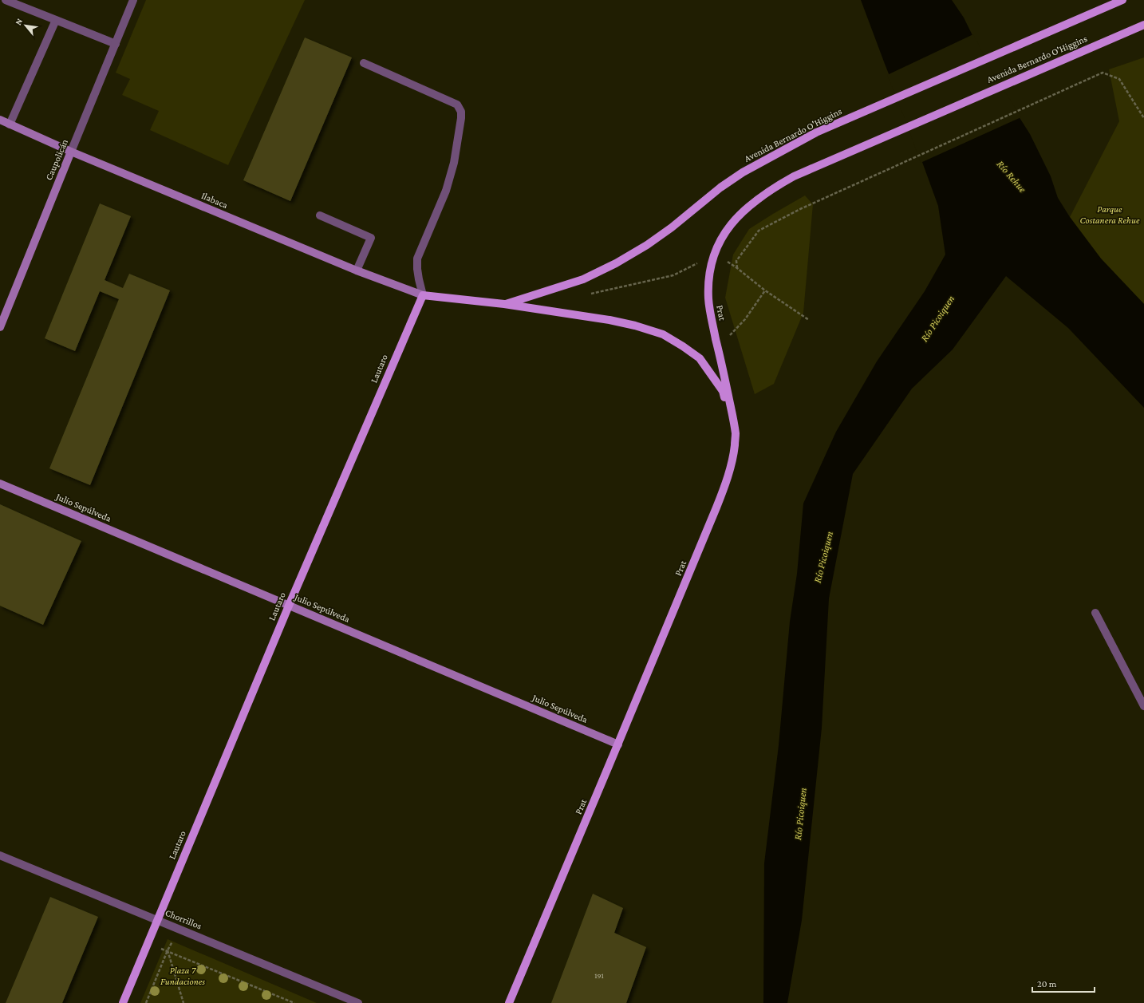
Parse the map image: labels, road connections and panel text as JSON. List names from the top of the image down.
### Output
{
  "streets": {
    "main road": [
      "Avenida Bernardo O'Higgins",
      "Caupolicán",
      "Ilabaca",
      "Prat",
      "Lautaro",
      "Julio Sepúlveda"
    ],
    "street": ["Chorrillos"]
  },
  "crossings": [
    ["Avenida Bernardo O'Higgins", "Prat"],
    ["Caupolicán", "Ilabaca"],
    ["Ilabaca", "Lautaro"],
    ["Prat", "Julio Sepúlveda"],
    ["Lautaro", "Julio Sepúlveda"],
    ["Lautaro", "Chorrillos"]
  ],
  "water": ["Río Rehue", "Río Picoiquen"],
  "parks": ["Parque Costanera Rehue", "Plaza 7 Fundaciones"],
  "house_numbers": ["191"],
  "scale_bar": "20 m",
  "north": "top left"
}
